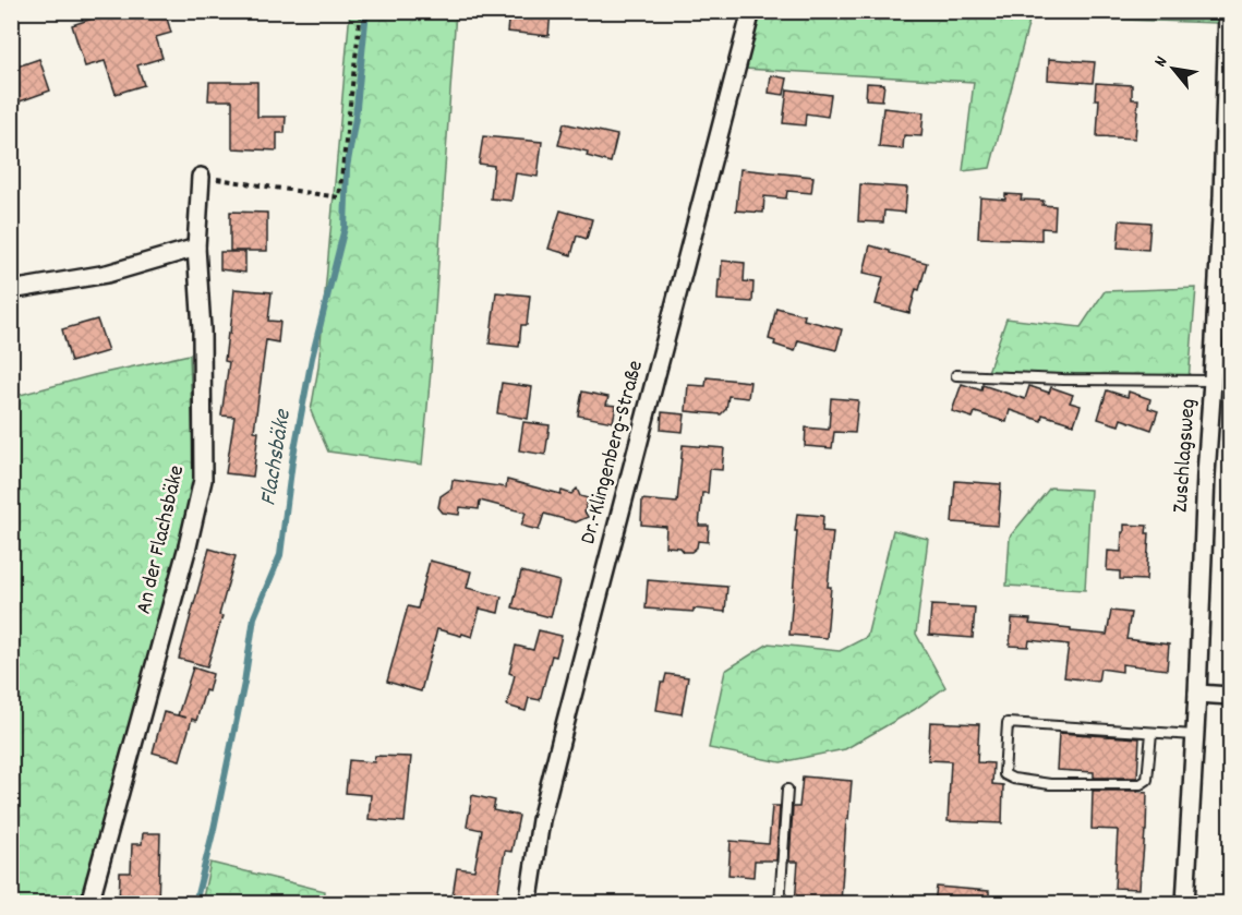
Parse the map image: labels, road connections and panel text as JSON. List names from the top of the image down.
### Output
{
  "streets": {
    "street": ["Dr.-Klingenberg-Straße", "Zuschlagsweg", "An der Flachsbäke"]
  },
  "water": ["Flachsbäke"],
  "north": "top left"
}
